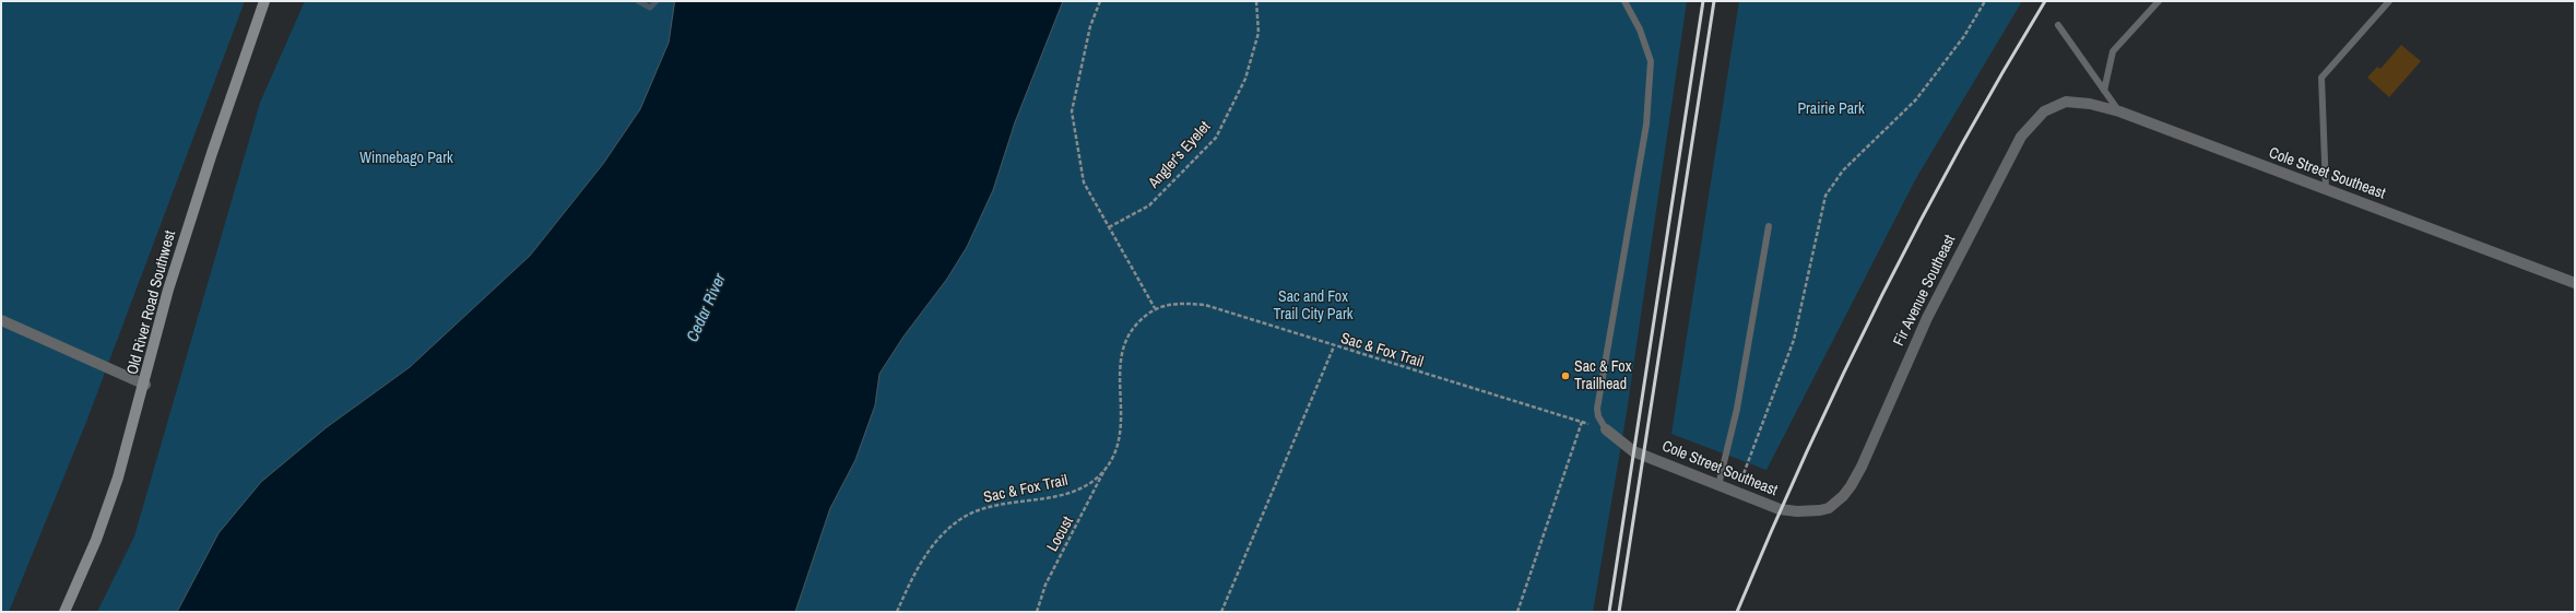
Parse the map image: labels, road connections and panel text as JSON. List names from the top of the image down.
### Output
{
  "streets": {
    "street": ["Cole Street Southeast", "Fir Avenue Southeast", "Old River Road Southwest"],
    "path": ["Angler's Eyelet", "Sac & Fox Trail", "Locust"]
  },
  "crossings": [
    ["Cole Street Southeast", "Fir Avenue Southeast"],
    ["Cole Street Southeast", "Sac & Fox Trail"],
    ["Sac & Fox Trail", "Locust"]
  ],
  "water": ["Cedar River"],
  "parks": ["Prairie Park", "Winnebago Park", "Sac and Fox Trail City Park"],
  "places": ["Sac & Fox Trailhead"]
}
